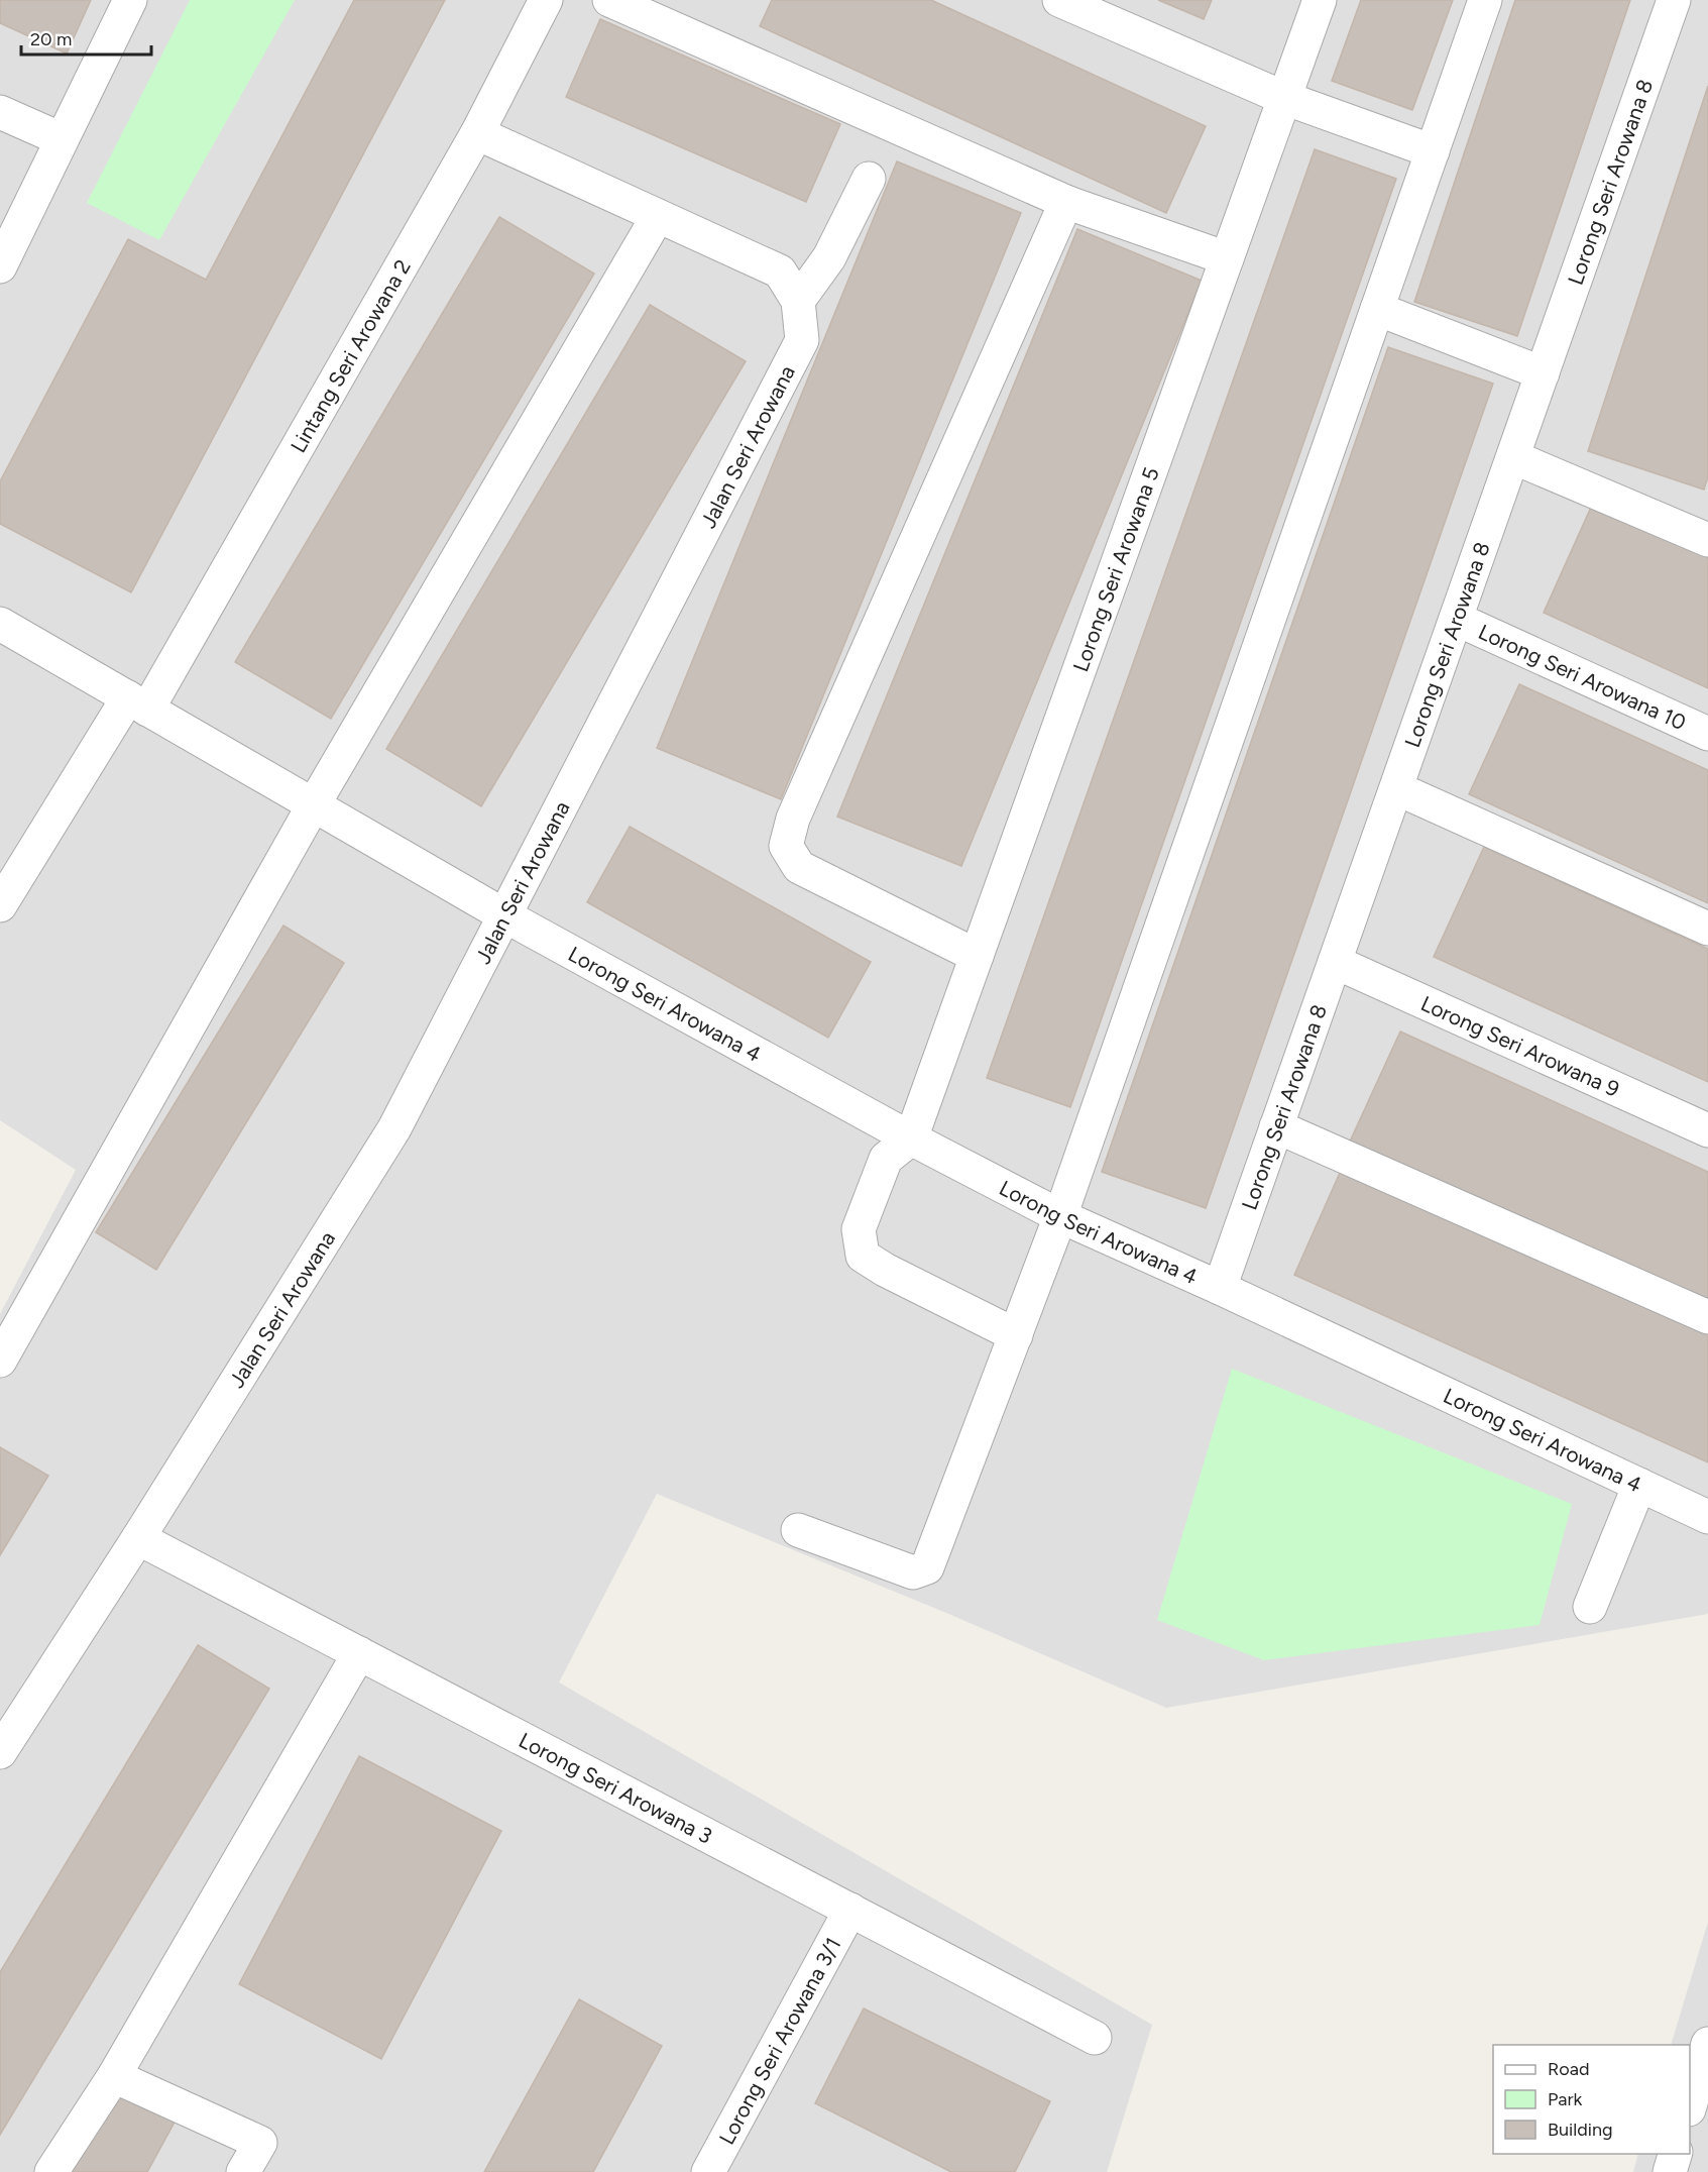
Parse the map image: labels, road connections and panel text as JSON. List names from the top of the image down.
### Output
{
  "streets": {
    "street": [
      "Lorong Seri Arowana 8",
      "Lintang Seri Arowana 2",
      "Jalan Seri Arowana",
      "Lorong Seri Arowana 5",
      "Lorong Seri Arowana 10",
      "Lorong Seri Arowana 4",
      "Lorong Seri Arowana 9",
      "Lorong Seri Arowana 3",
      "Lorong Seri Arowana 3/1"
    ]
  },
  "crossings": [
    ["Lorong Seri Arowana 8", "Lorong Seri Arowana 10"],
    ["Lorong Seri Arowana 8", "Lorong Seri Arowana 4"],
    ["Lorong Seri Arowana 8", "Lorong Seri Arowana 9"],
    ["Lintang Seri Arowana 2", "Jalan Seri Arowana"],
    ["Lintang Seri Arowana 2", "Lorong Seri Arowana 4"],
    ["Jalan Seri Arowana", "Lorong Seri Arowana 4"],
    ["Jalan Seri Arowana", "Lorong Seri Arowana 3"],
    ["Lorong Seri Arowana 5", "Lorong Seri Arowana 4"],
    ["Lorong Seri Arowana 3", "Lorong Seri Arowana 3/1"]
  ],
  "legend": ["Road", "Park", "Building"],
  "scale_bar": "20 m"
}
